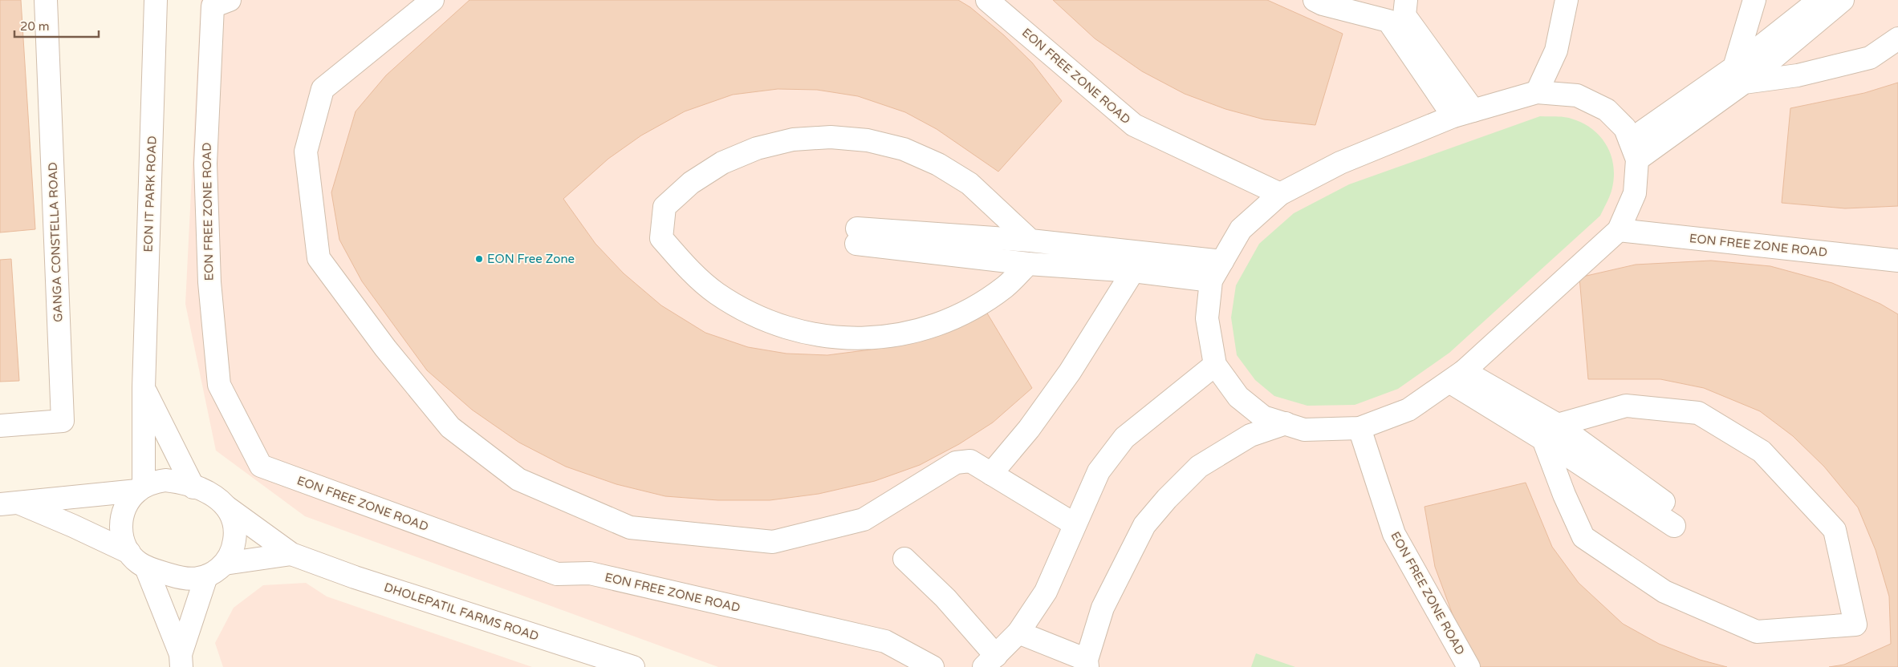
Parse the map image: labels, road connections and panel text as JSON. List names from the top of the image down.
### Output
{
  "streets": {
    "street": [
      "EON FREE ZONE ROAD",
      "EON IT PARK ROAD",
      "GANGA CONSTELLA ROAD",
      "DHOLEPATIL FARMS ROAD"
    ]
  },
  "crossings": [
    ["EON IT PARK ROAD", "DHOLEPATIL FARMS ROAD"]
  ],
  "places": ["EON Free Zone"],
  "scale_bar": "20 m"
}
